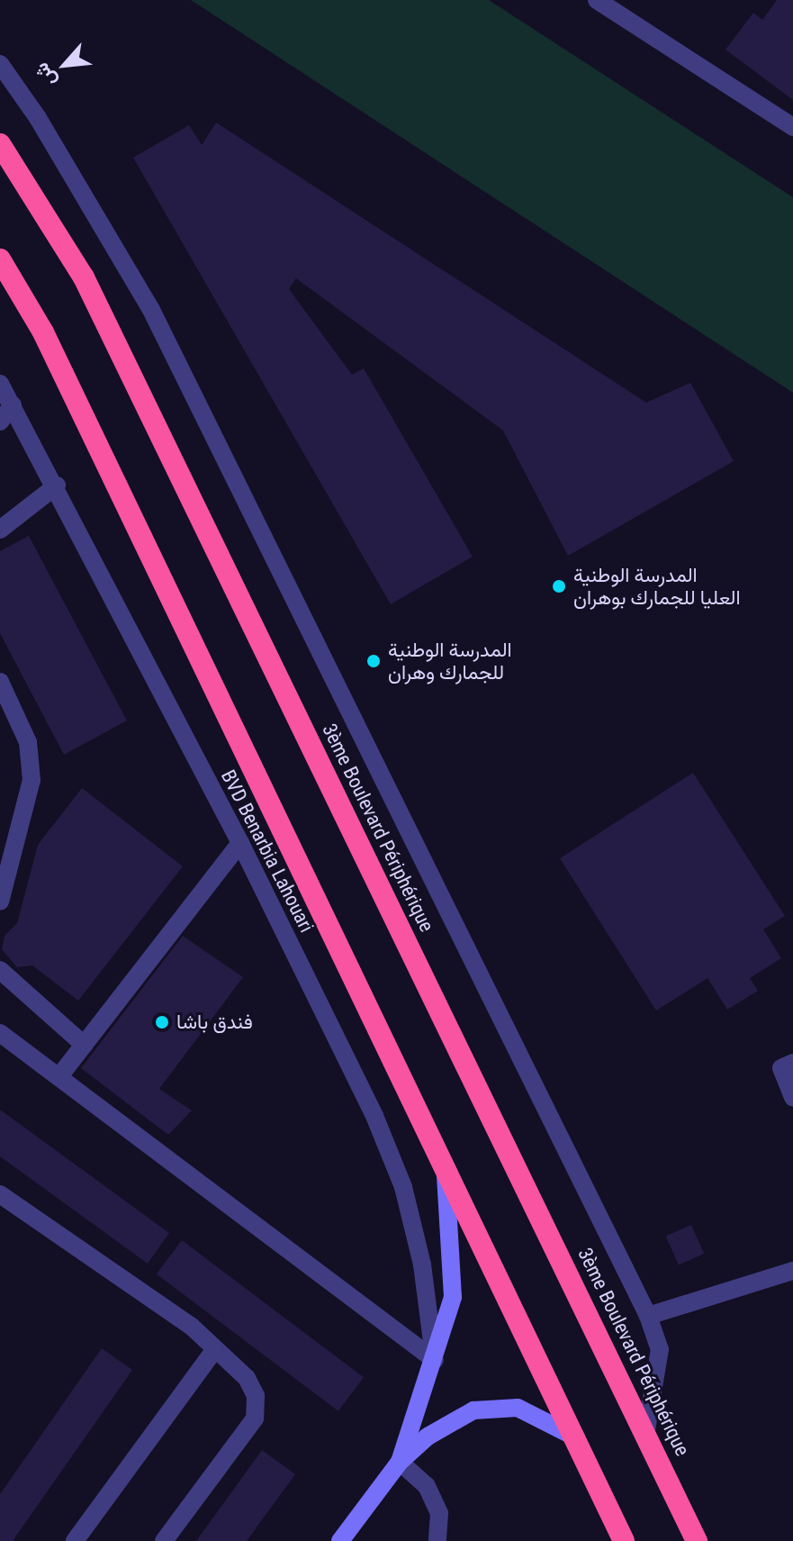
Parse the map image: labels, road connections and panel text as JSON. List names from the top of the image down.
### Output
{
  "streets": {
    "highway": ["3ème Boulevard Périphérique"],
    "street": ["BVD Benarbia Lahouari"]
  },
  "places": ["المدرسة الوطنية العليا للجمارك بوهران", "المدرسة الوطنية للجمارك وهران", "فندق باشا"],
  "north": "bottom left"
}
